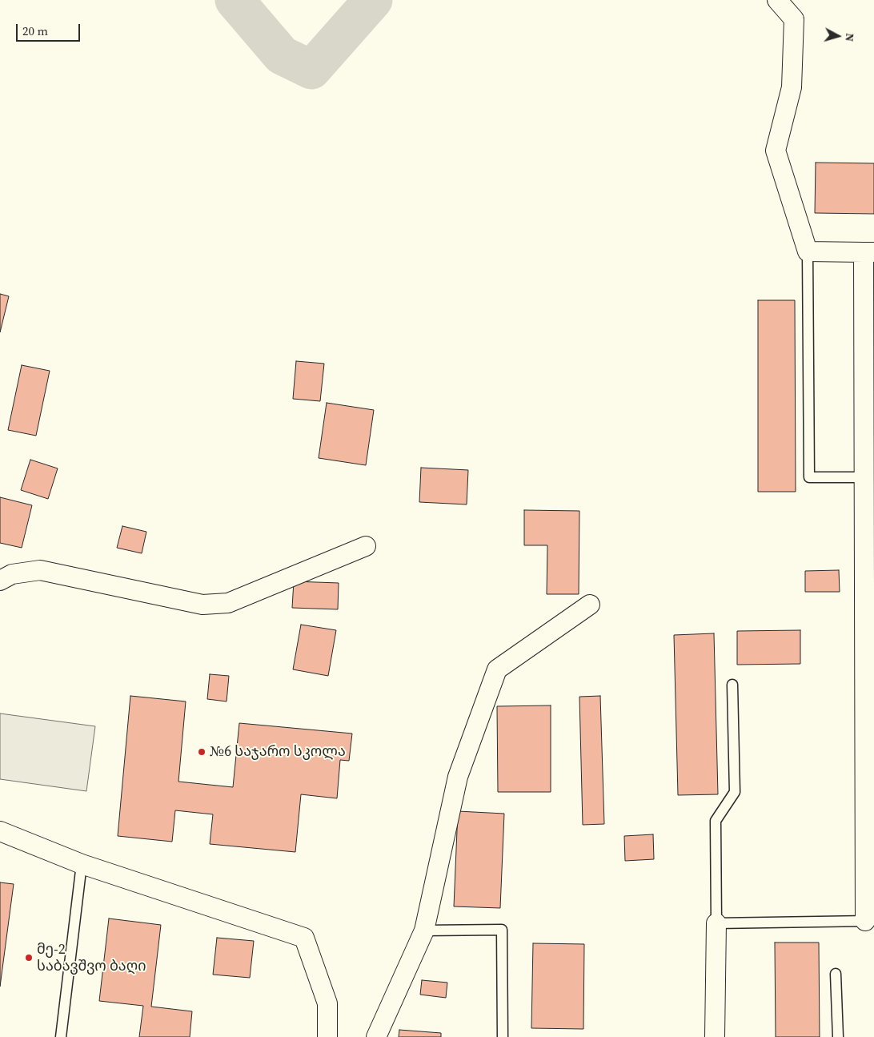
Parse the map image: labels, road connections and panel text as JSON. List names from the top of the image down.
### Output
{
  "places": ["№6 საჯარო სკოლა", "მე-2 საბავშვო ბაღი"],
  "scale_bar": "20 m",
  "north": "right"
}
